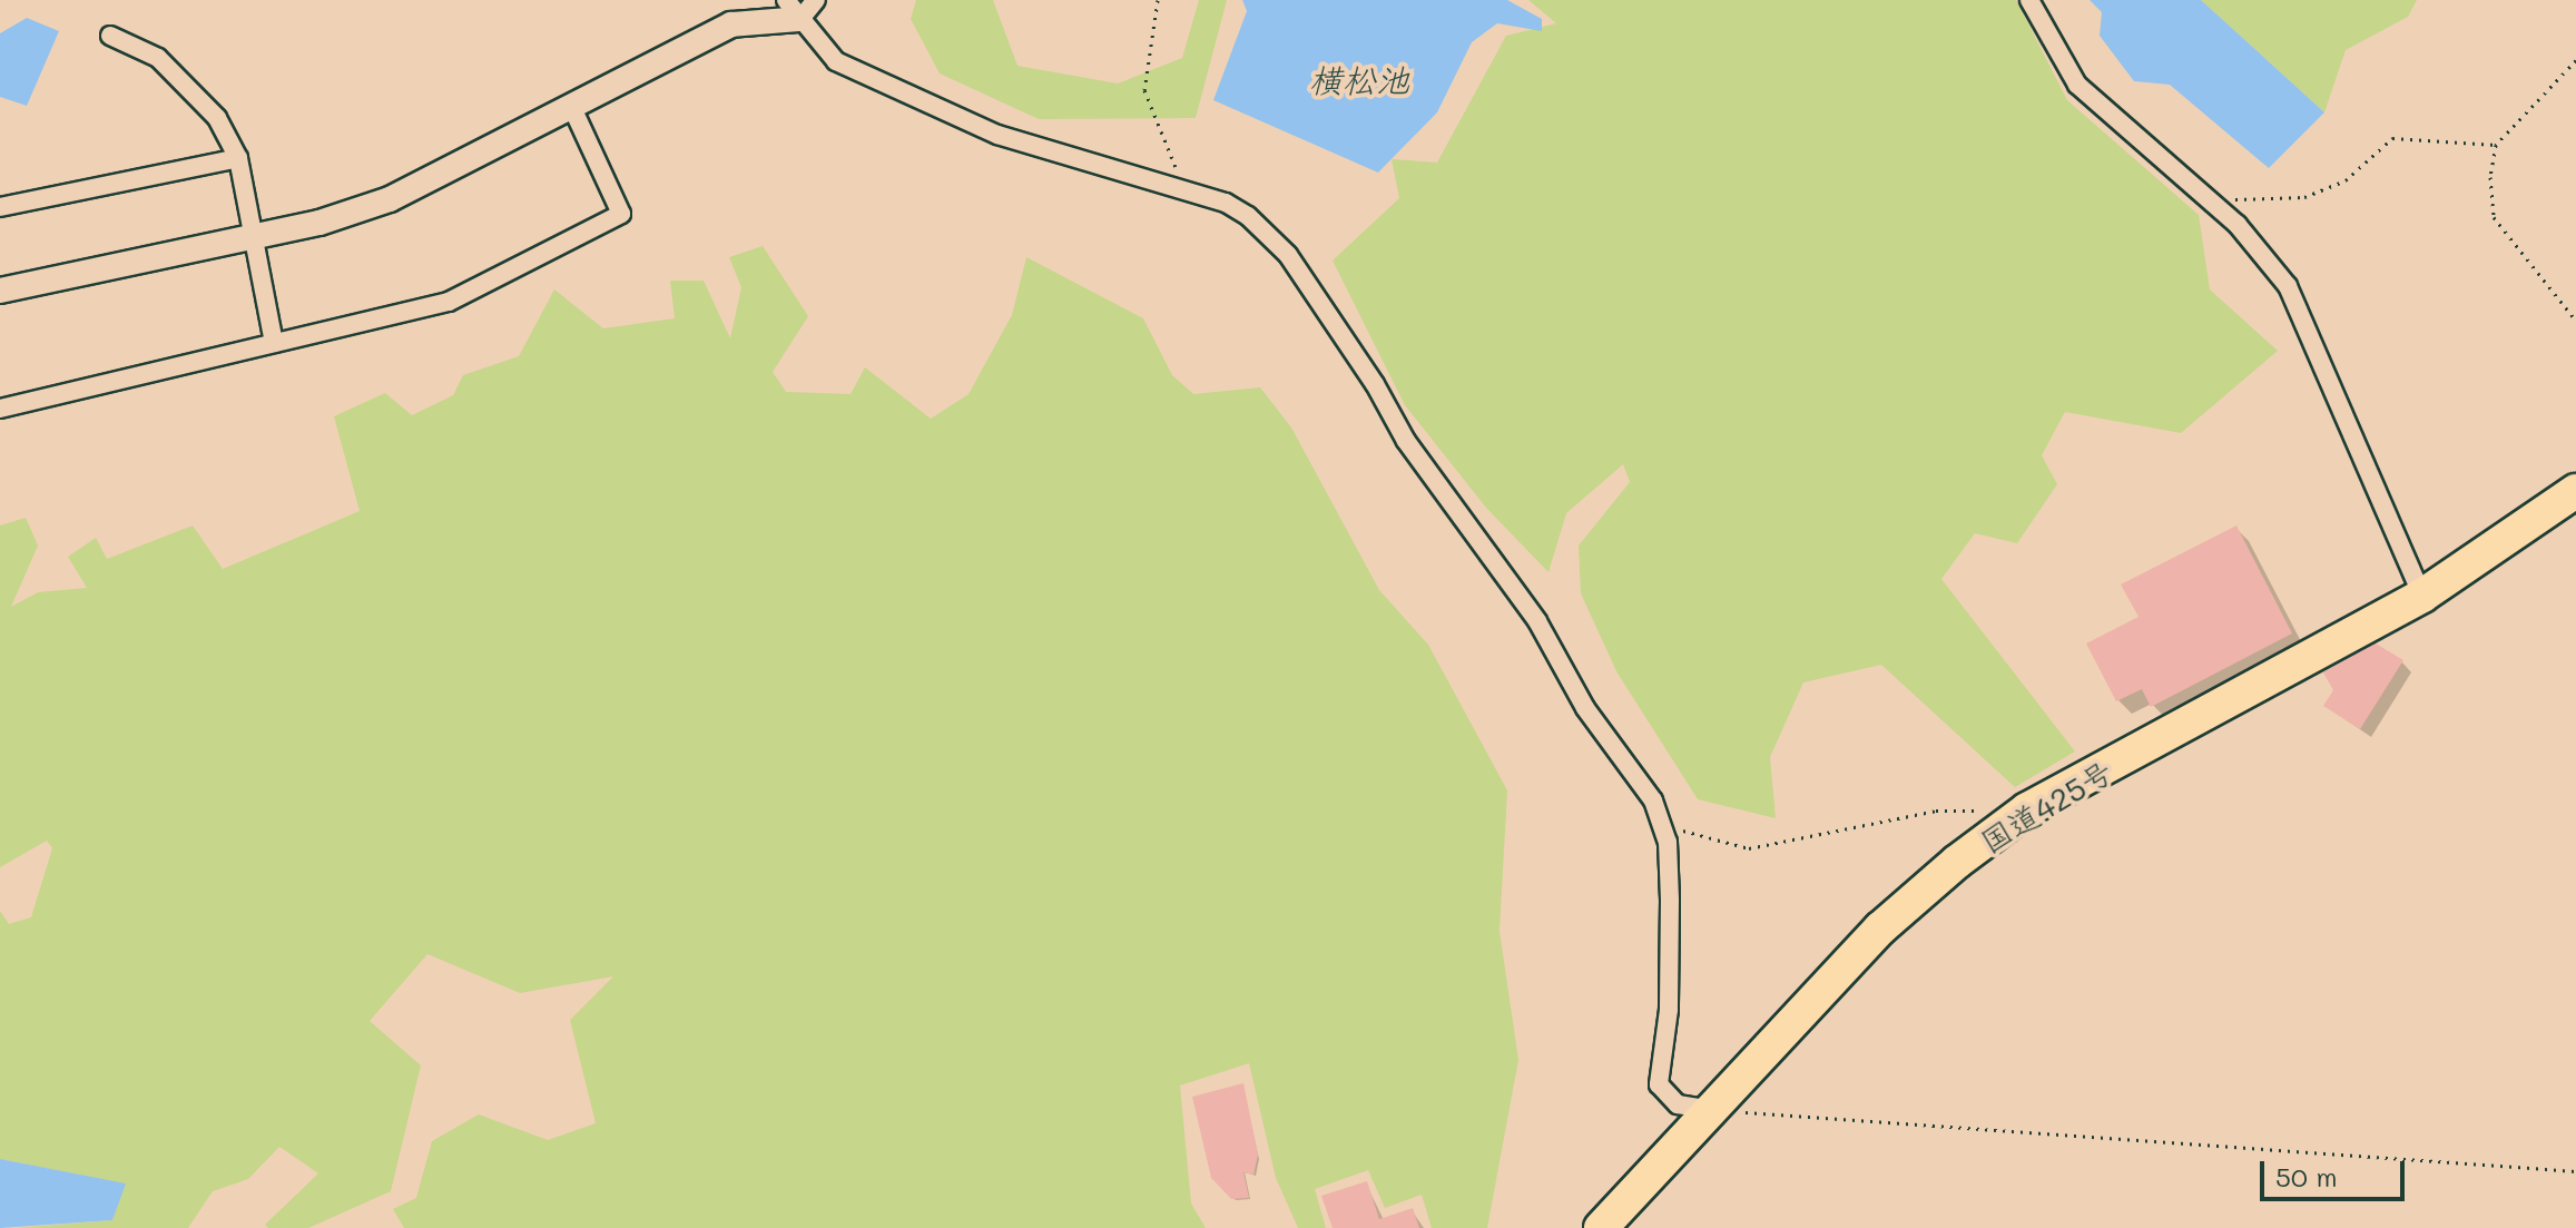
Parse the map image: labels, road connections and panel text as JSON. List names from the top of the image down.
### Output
{
  "streets": {
    "highway": ["国道425号"]
  },
  "water": ["横松池"],
  "scale_bar": "50 m"
}
